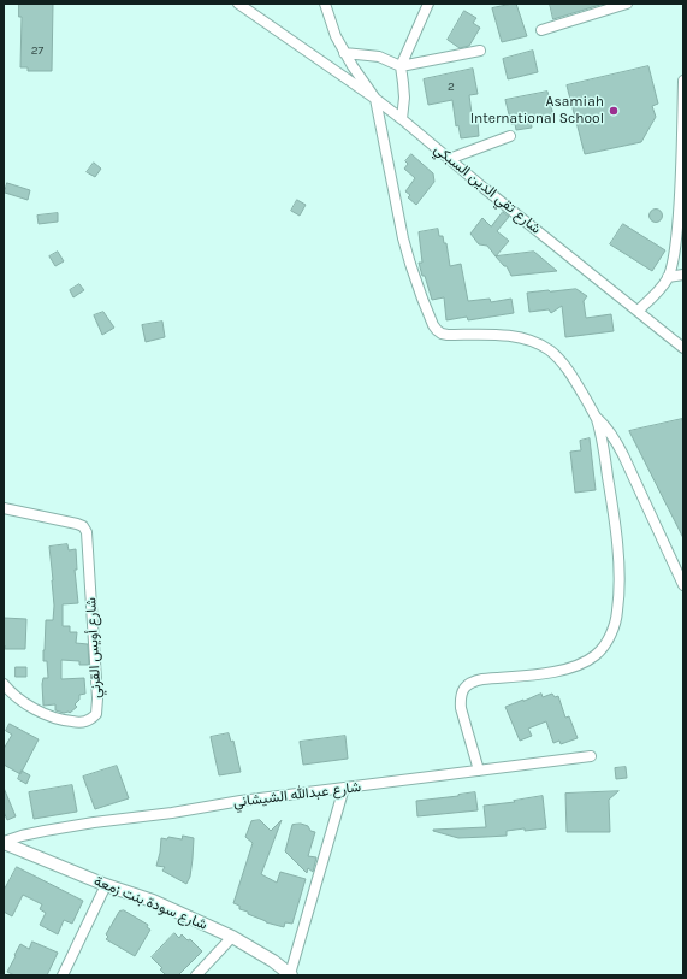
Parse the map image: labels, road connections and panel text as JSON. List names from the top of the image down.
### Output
{
  "streets": {
    "street": [
      "شارع تقي الدين السبكي",
      "شارع أويس القرني",
      "شارع عبدالله الشيشاني",
      "شارع سودة بنت زمعة"
    ]
  },
  "crossings": [
    ["شارع عبدالله الشيشاني", "شارع سودة بنت زمعة"]
  ],
  "places": ["Asamiah International School"],
  "house_numbers": ["27", "2"]
}
